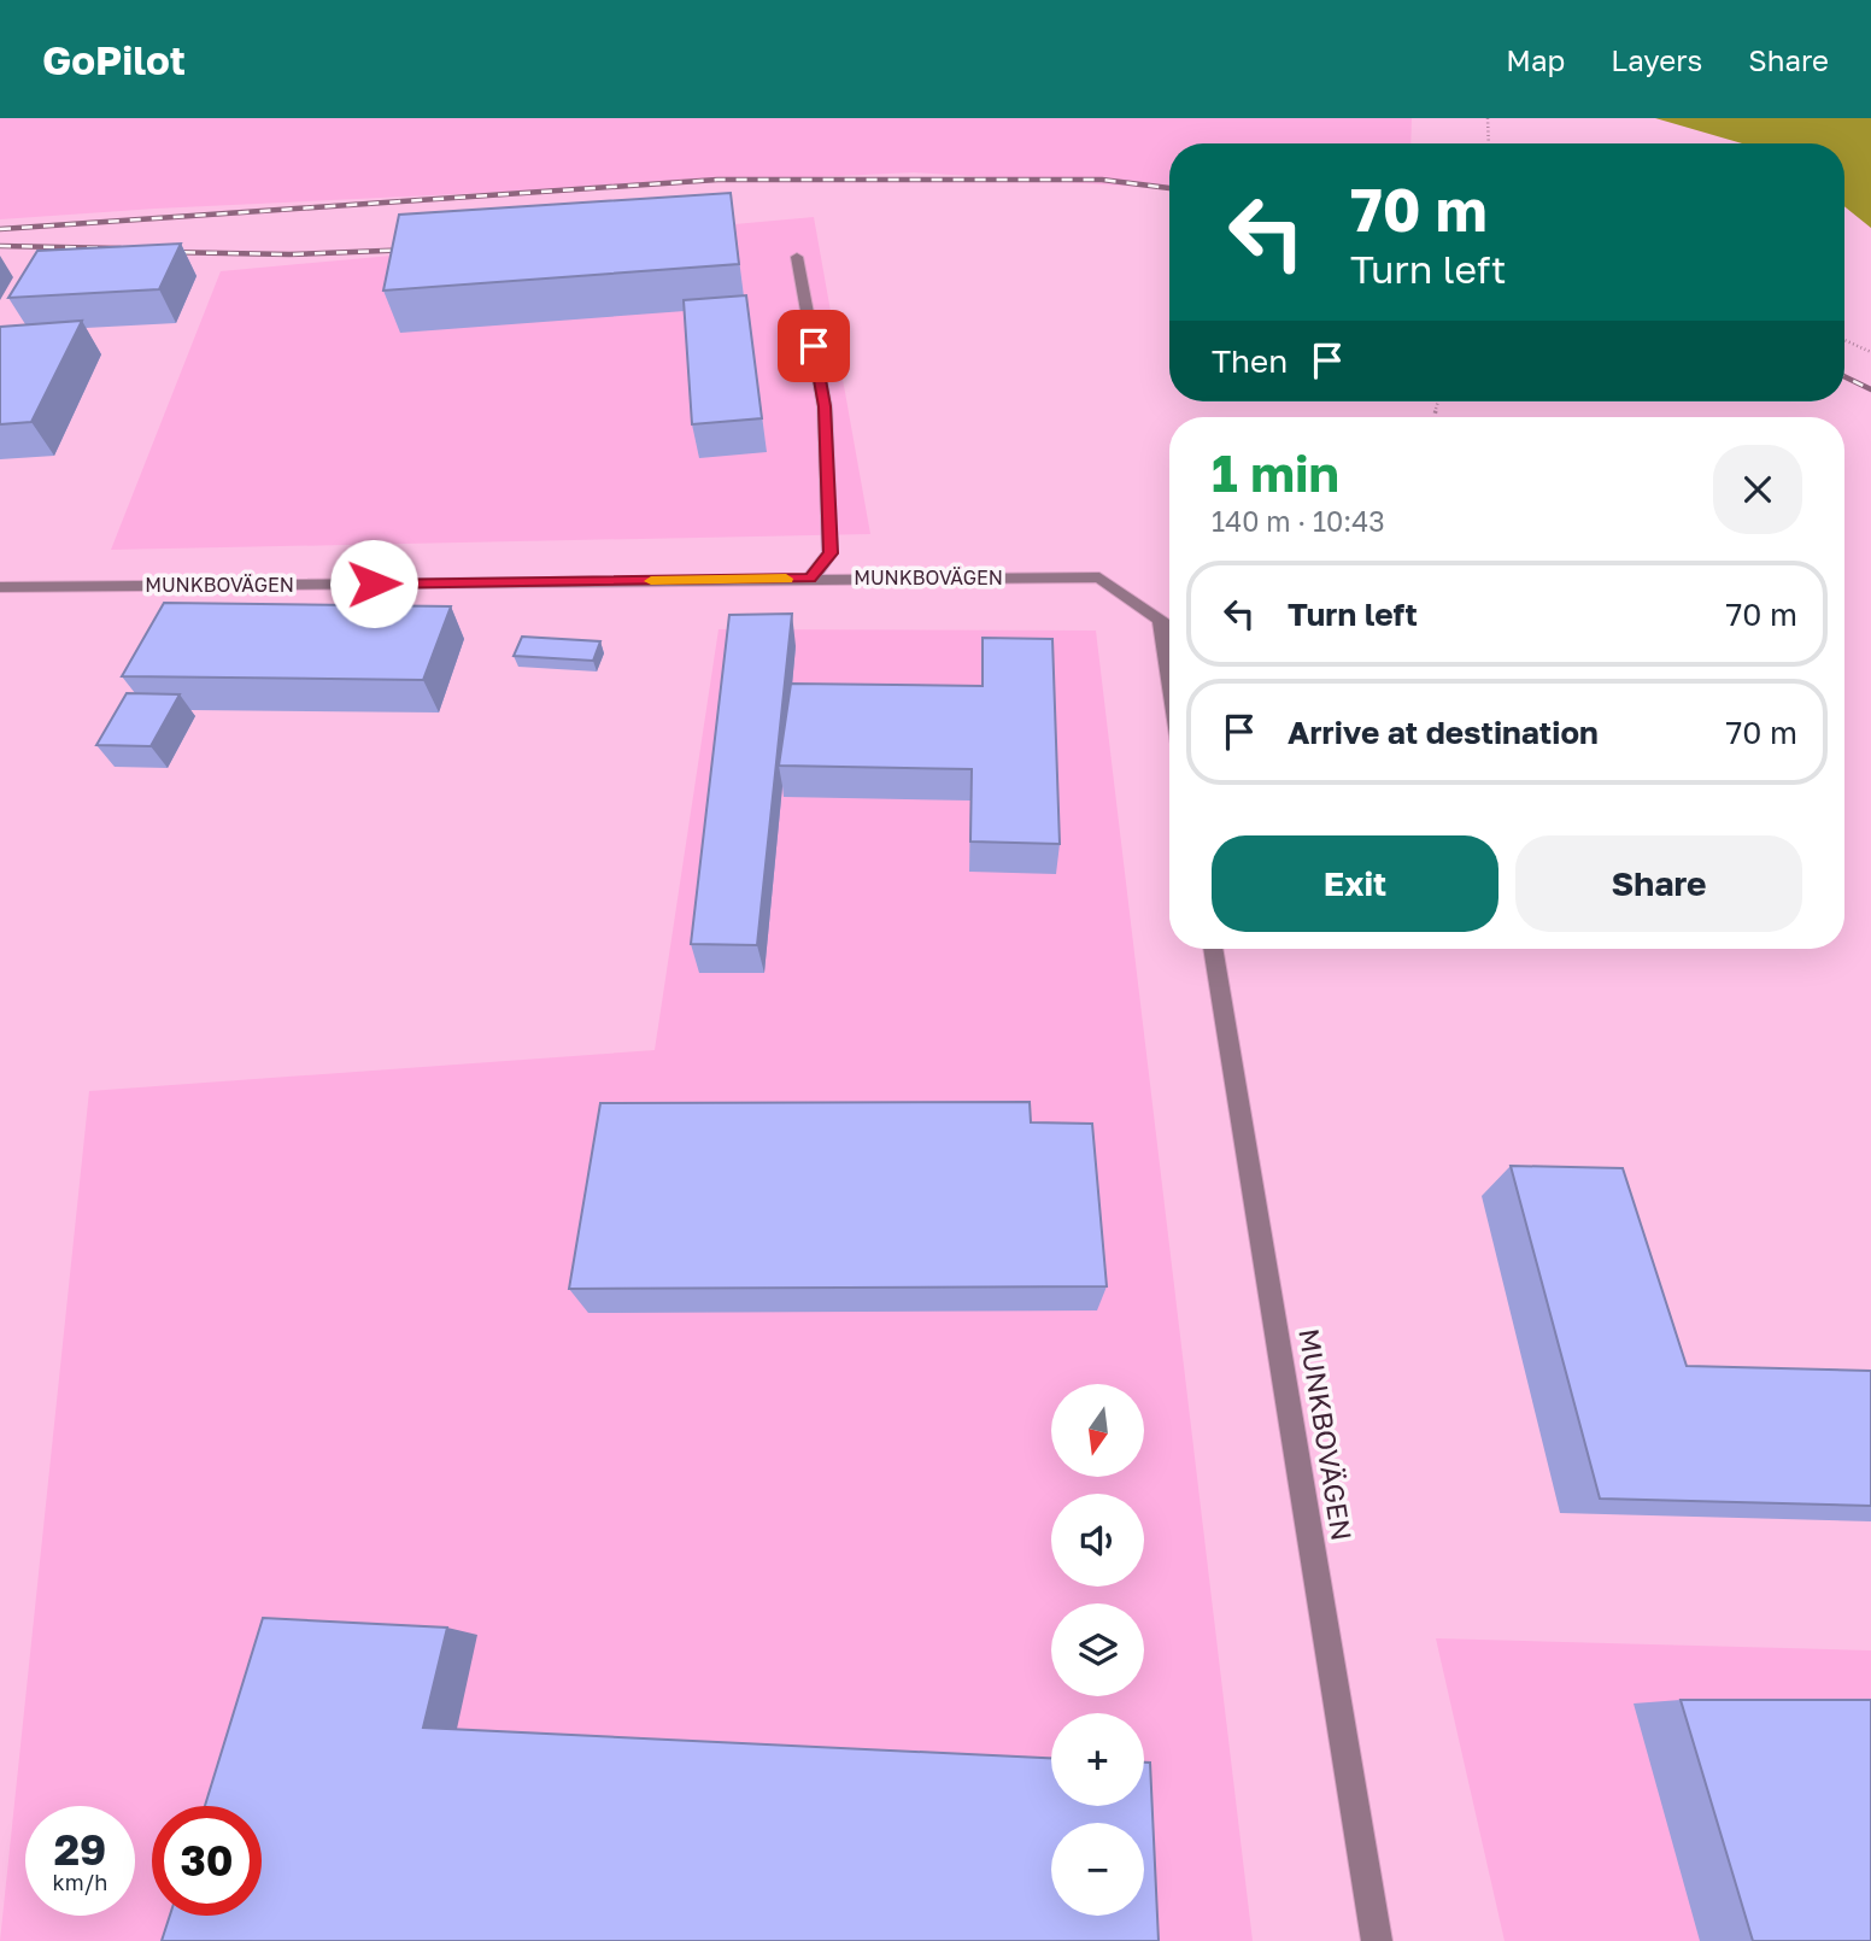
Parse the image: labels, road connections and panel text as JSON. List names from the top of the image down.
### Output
{
  "streets": {
    "street": ["MUNKBOVÄGEN"]
  },
  "north": "bottom",
  "page": {
    "header": "GoPilot",
    "nav": ["Map", "Layers", "Share"],
    "turn": ["70 m", "Turn left"],
    "then": "Then",
    "heading": ["1 min", "140 m · 10:43"],
    "list": [
      {
        "name": "Turn left",
        "value": "70 m"
      },
      {
        "name": "Arrive at destination",
        "value": "70 m"
      }
    ],
    "buttons": ["Exit", "Share"],
    "map_buttons": ["+", "−"],
    "speed": "29 km/h",
    "limit": "30"
  }
}
